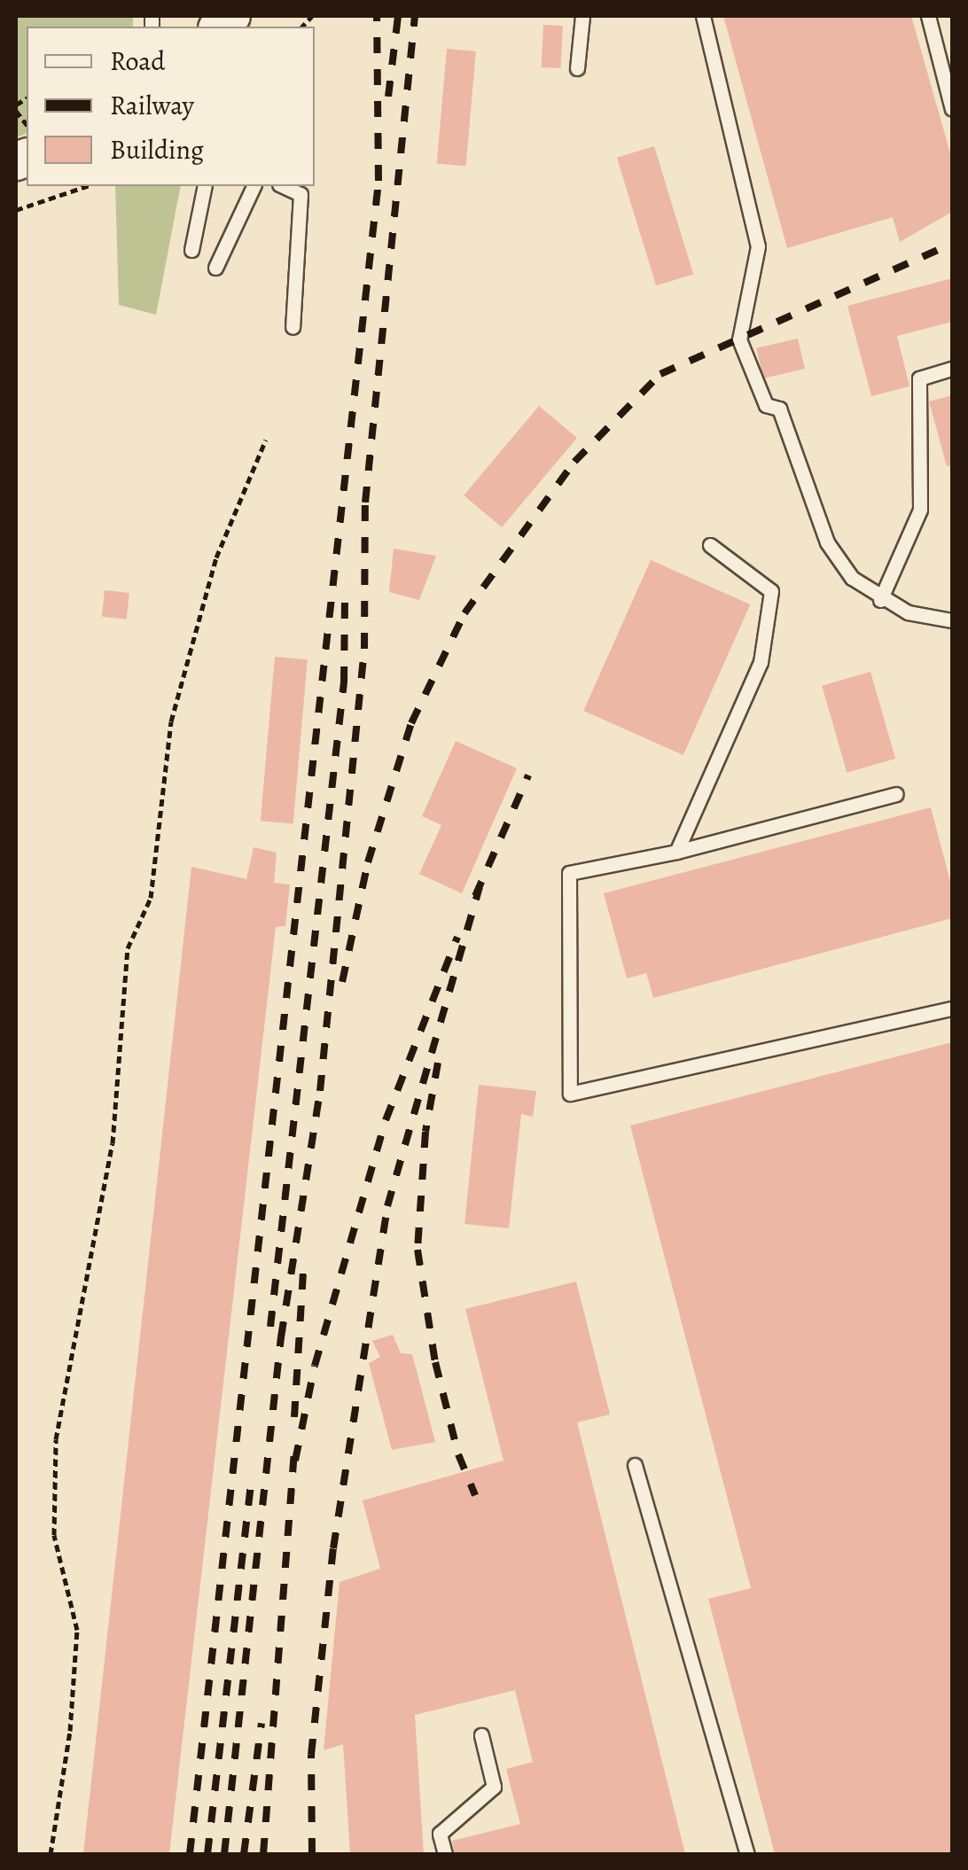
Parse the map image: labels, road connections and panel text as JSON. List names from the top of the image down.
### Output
{
  "legend": ["Road", "Railway", "Building"]
}
